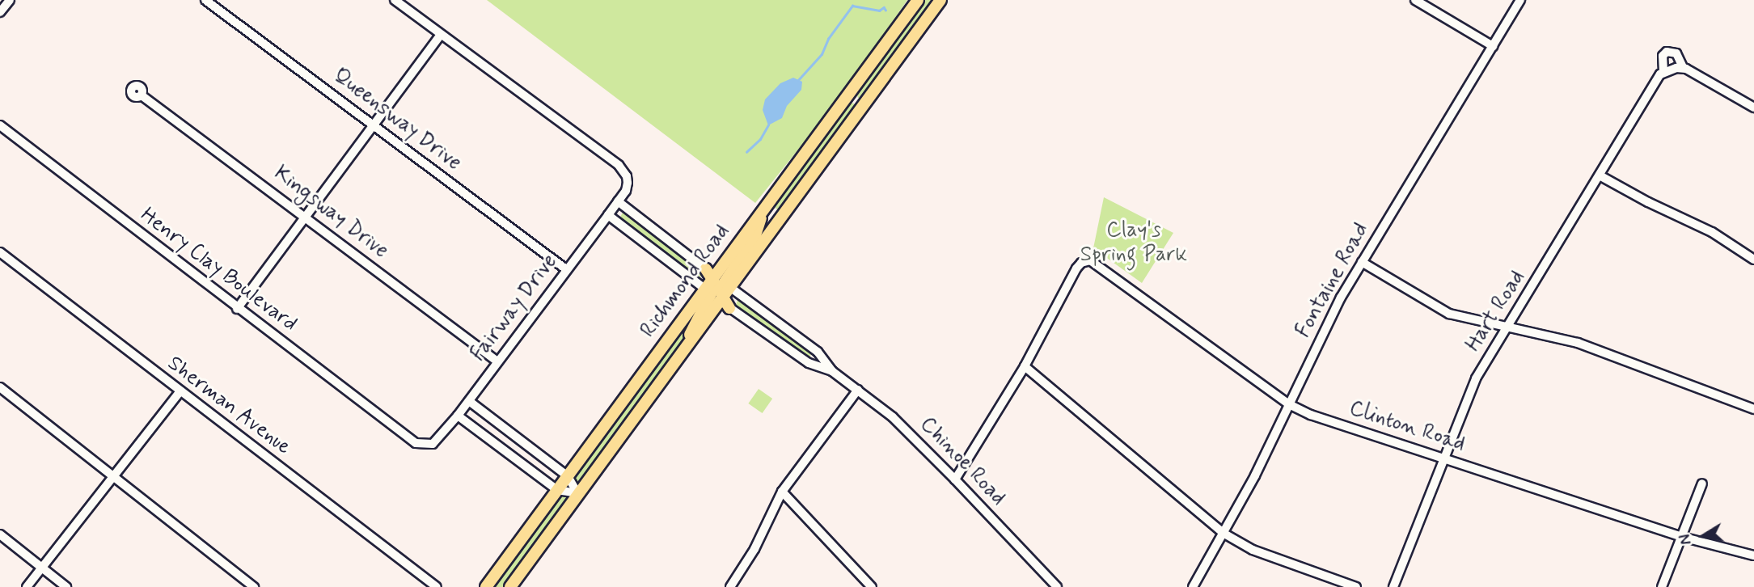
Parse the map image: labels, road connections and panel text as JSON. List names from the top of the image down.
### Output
{
  "streets": {
    "main road": ["Richmond Road"],
    "street": [
      "Queensway Drive",
      "Kingsway Drive",
      "Henry Clay Boulevard",
      "Fontaine Road",
      "Fairway Drive",
      "Hart Road",
      "Sherman Avenue",
      "Clinton Road",
      "Chinoe Road"
    ]
  },
  "crossings": [
    ["Queensway Drive", "Fairway Drive"],
    ["Kingsway Drive", "Fairway Drive"],
    ["Henry Clay Boulevard", "Fairway Drive"],
    ["Fontaine Road", "Clinton Road"],
    ["Richmond Road", "Chinoe Road"],
    ["Hart Road", "Clinton Road"]
  ],
  "parks": ["Clay's Spring Park"],
  "north": "left"
}
